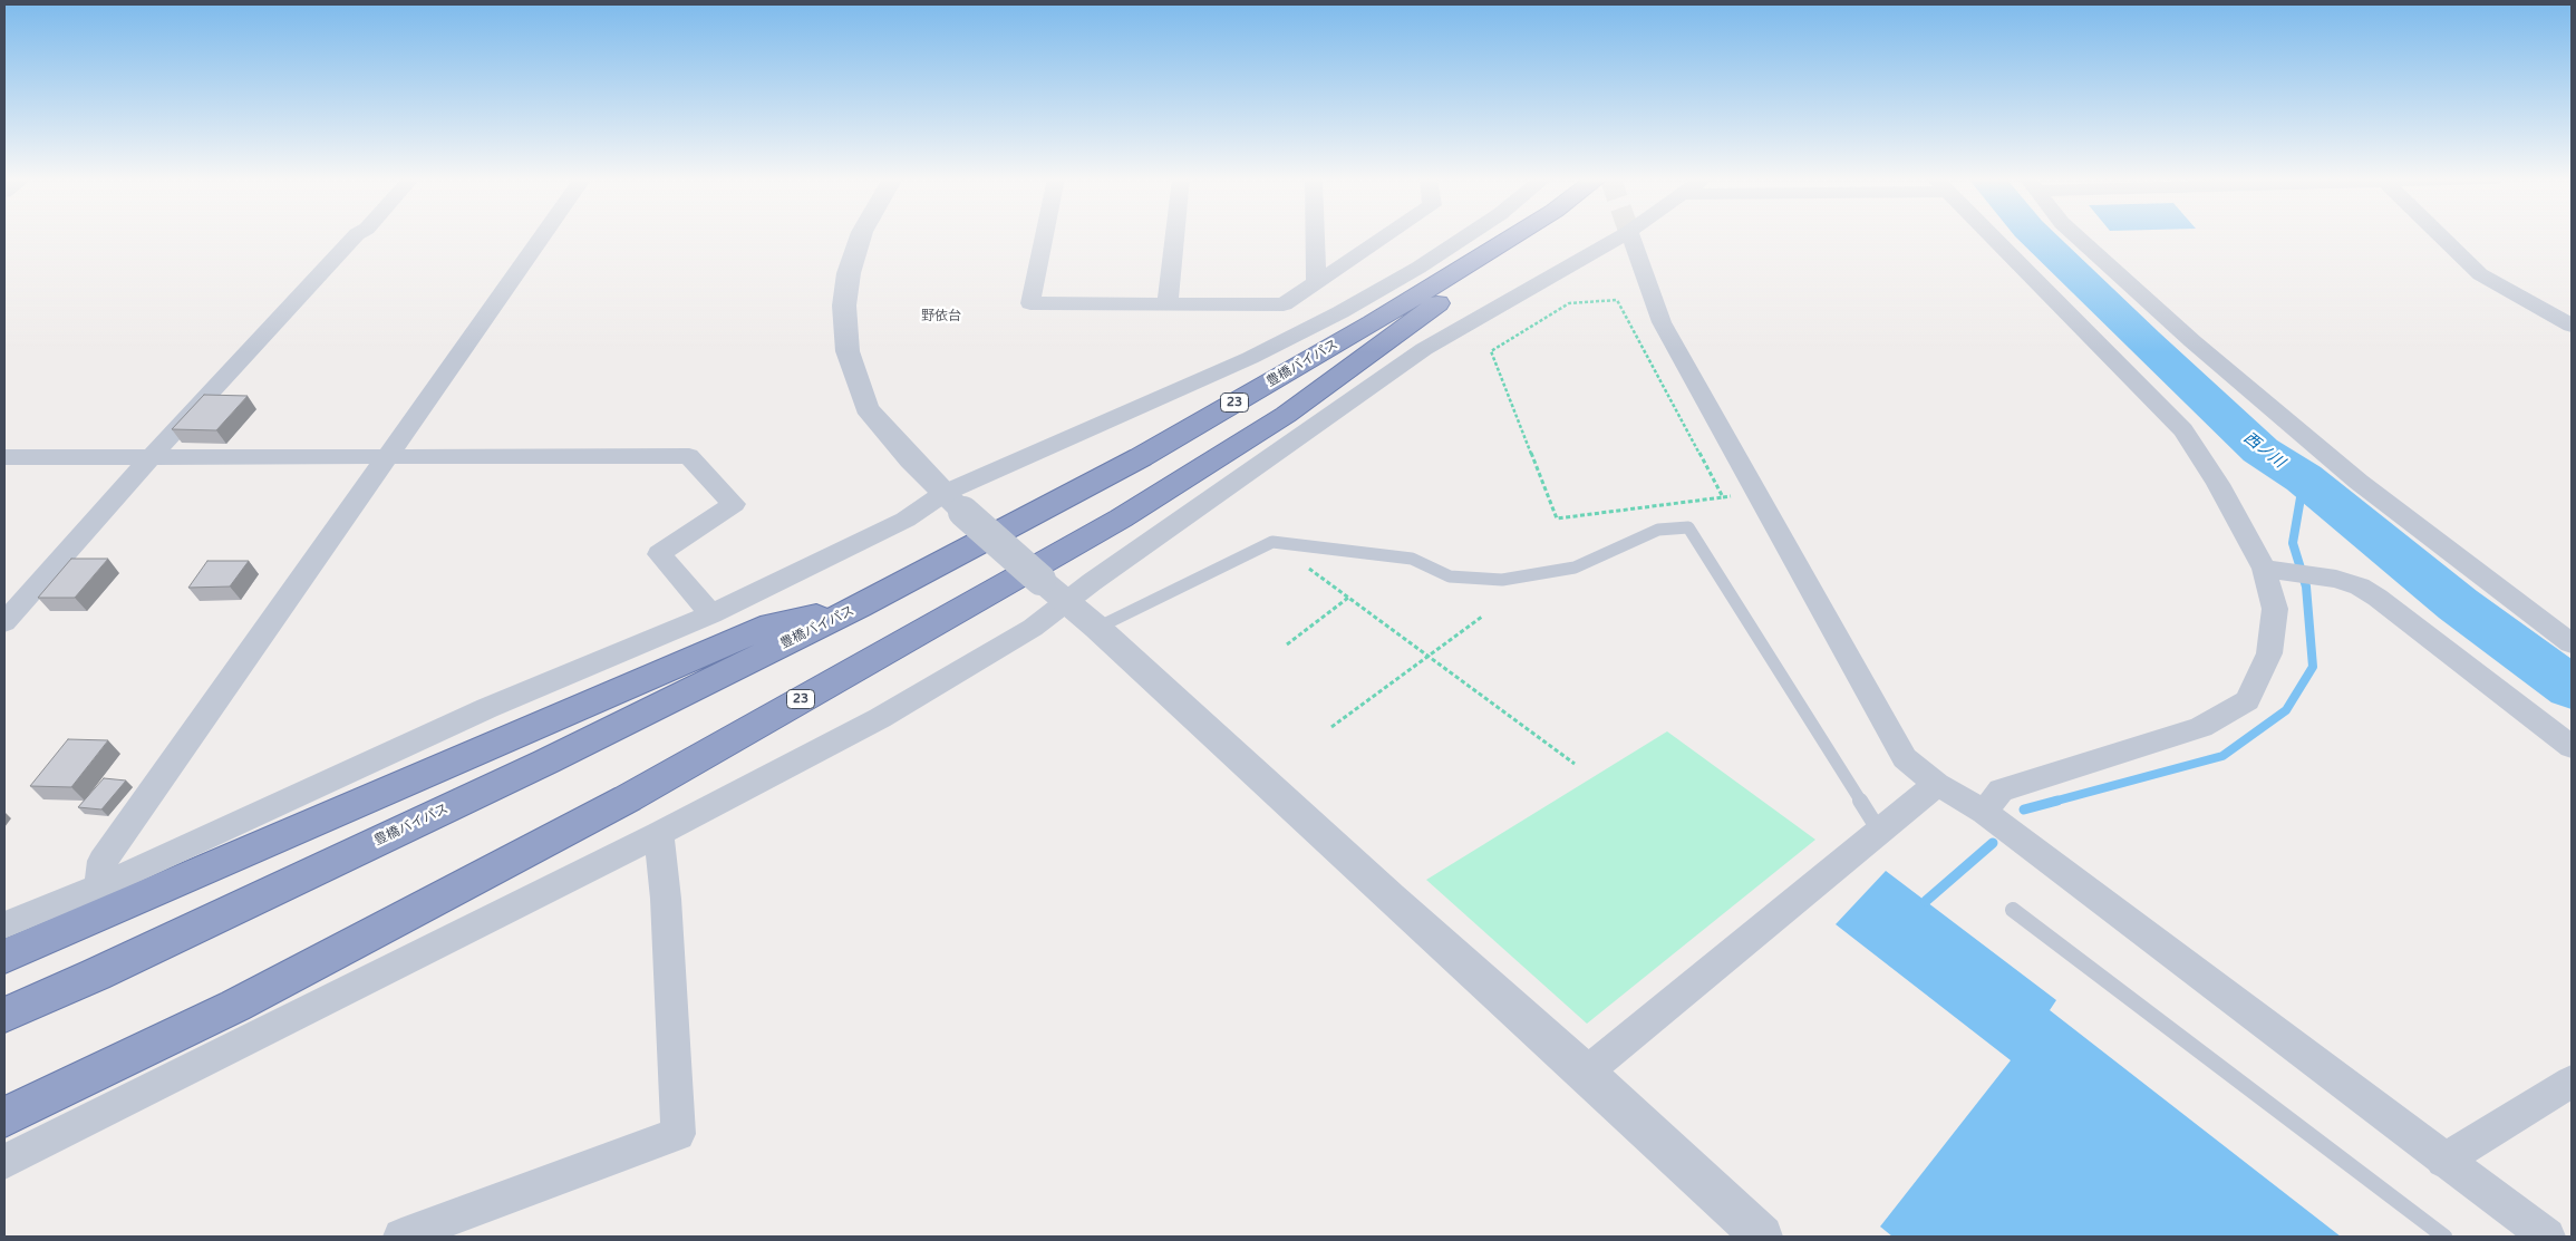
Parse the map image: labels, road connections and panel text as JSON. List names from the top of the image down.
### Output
{
  "streets": {
    "highway": ["豊橋バイパス", "23"]
  },
  "crossings": [
    ["豊橋バイパス", "23"]
  ],
  "districts": ["野依台"],
  "water": ["西ノ川"]
}
